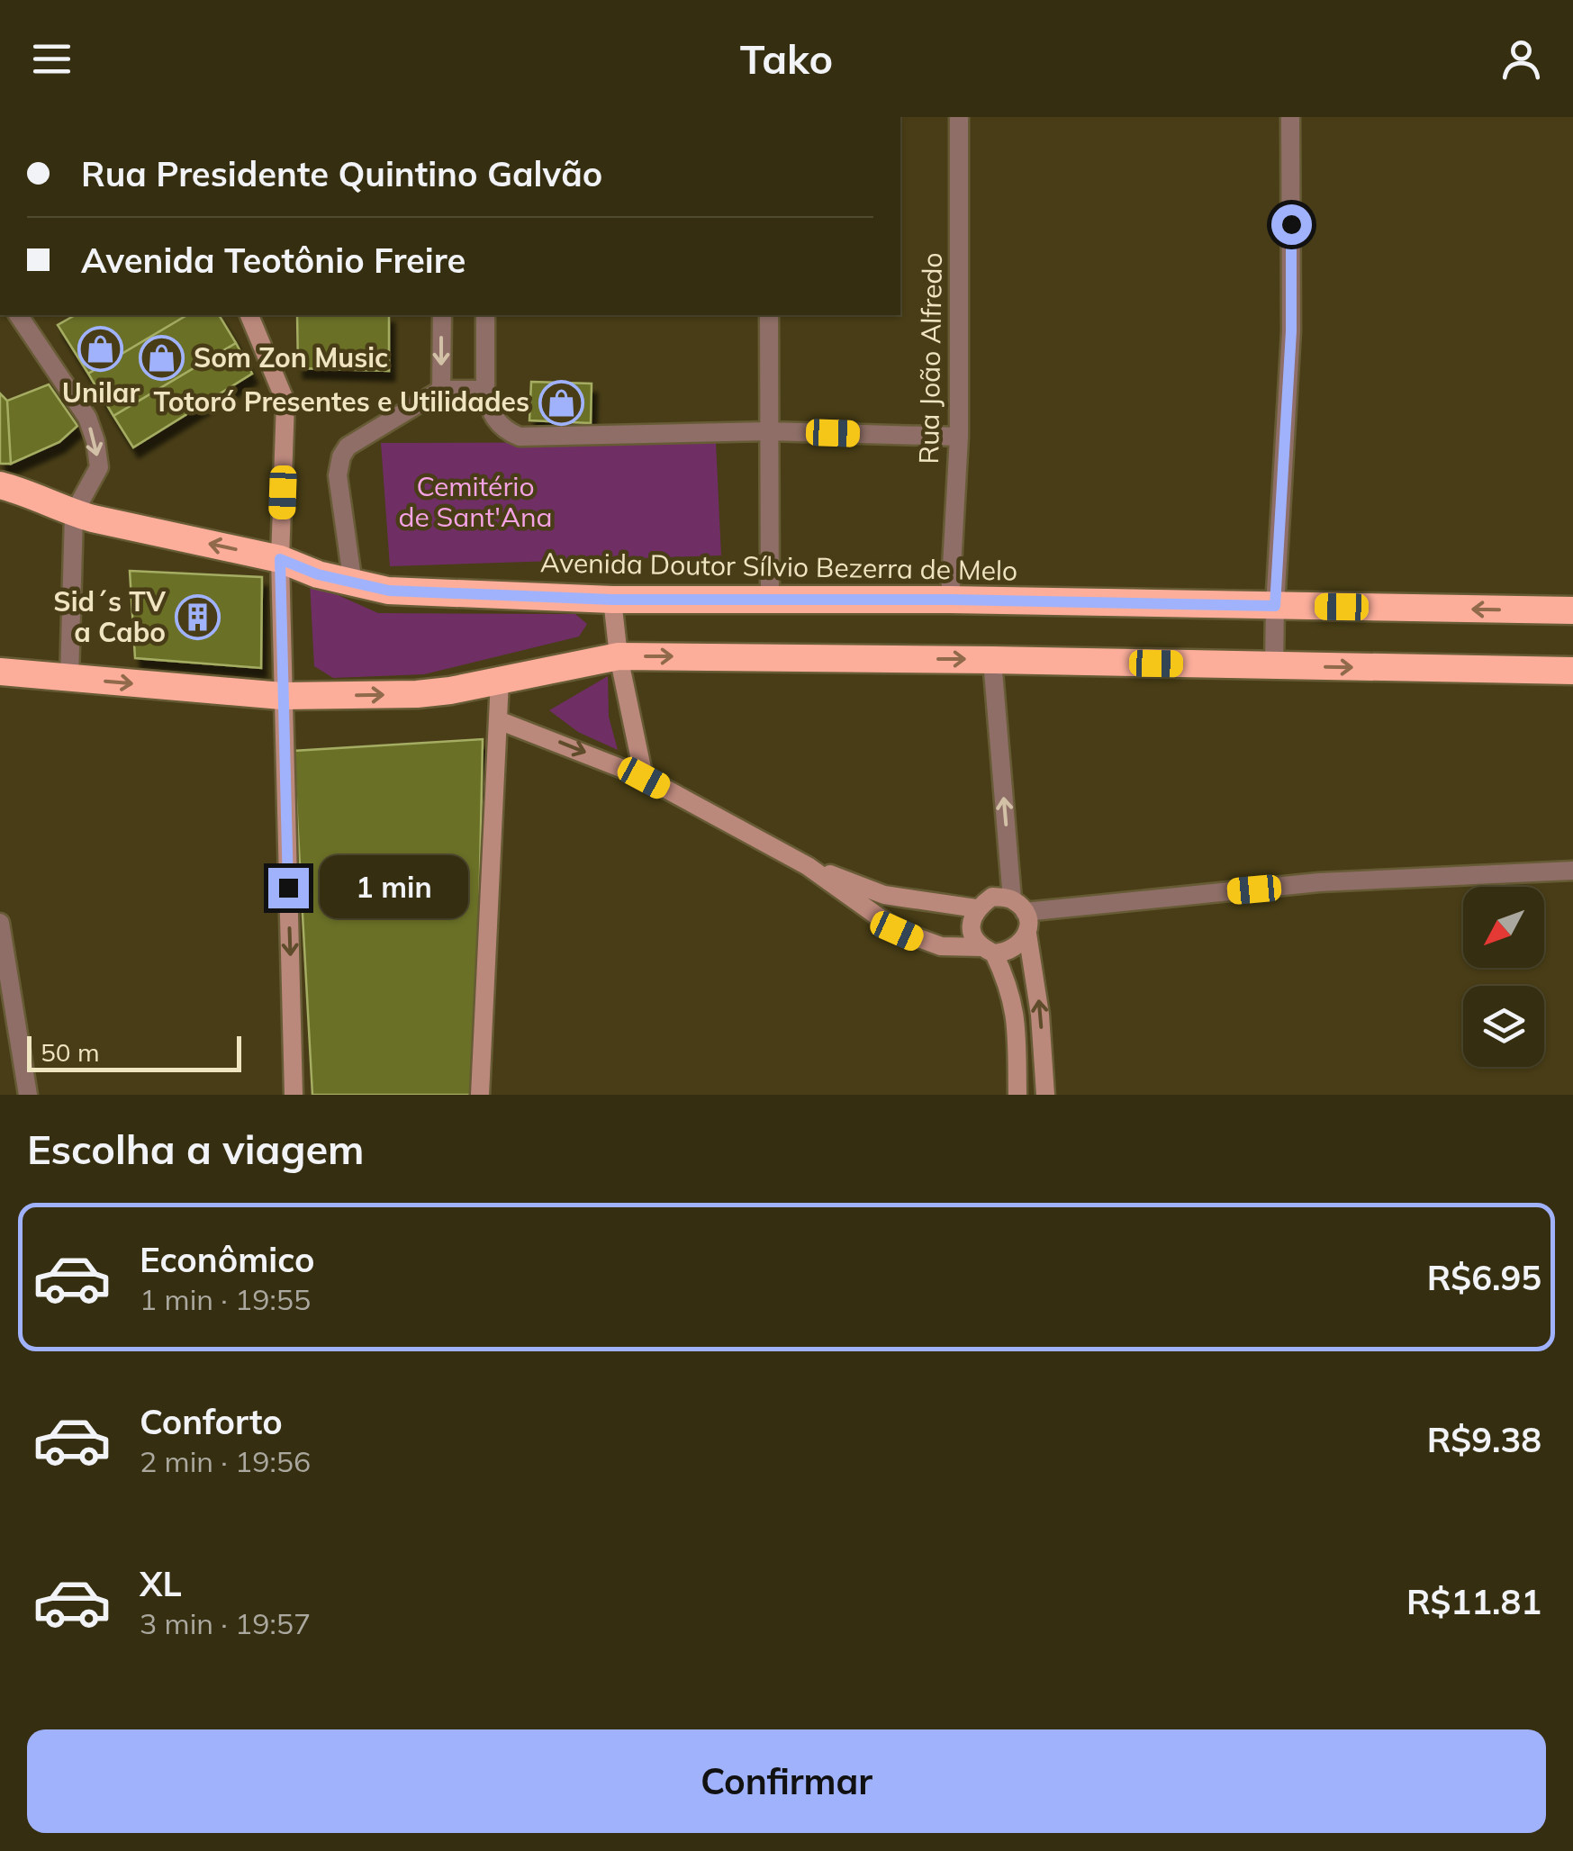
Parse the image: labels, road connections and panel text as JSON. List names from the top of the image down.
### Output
{
  "streets": {
    "highway": ["Avenida Doutor Sílvio Bezerra de Melo"],
    "street": ["Rua João Alfredo"]
  },
  "crossings": [
    ["Rua João Alfredo", "Avenida Doutor Sílvio Bezerra de Melo"]
  ],
  "parks": ["Cemitério de Sant'Ana"],
  "places": {
    "shop": ["Unilar", "Som Zon Music", "Totoró Presentes e Utilidades"],
    "building": ["Sid´s TV a Cabo"]
  },
  "scale_bar": "50 m",
  "north": "bottom left",
  "page": {
    "header": "Tako",
    "banner": ["Rua Presidente Quintino Galvão", "Avenida Teotônio Freire"],
    "bubble": "1 min",
    "scale": "50 m",
    "heading": "Escolha a viagem",
    "list": [
      {
        "name": "Econômico",
        "note": "1 min · 19:55",
        "value": "R$6.95"
      },
      {
        "name": "Conforto",
        "note": "2 min · 19:56",
        "value": "R$9.38"
      },
      {
        "name": "XL",
        "note": "3 min · 19:57",
        "value": "R$11.81"
      }
    ],
    "buttons": "Confirmar"
  }
}
